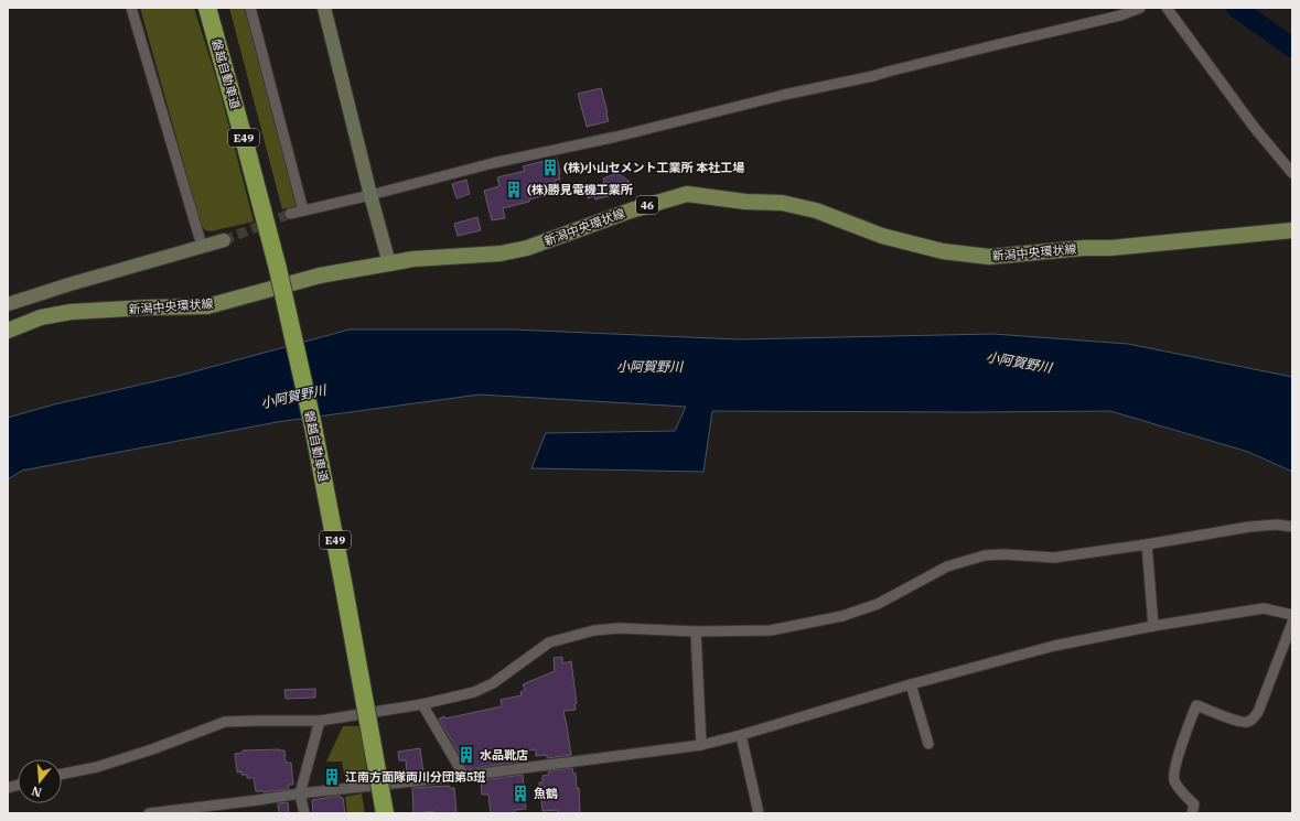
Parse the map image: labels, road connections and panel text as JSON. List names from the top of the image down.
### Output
{
  "streets": {
    "highway": ["磐越自動車道", "E49"],
    "main road": ["46", "新潟中央環状線"]
  },
  "water": ["小阿賀野川"],
  "places": {
    "building": [
      "(株)小山セメント工業所 本社工場",
      "(株)勝見電機工業所",
      "水品靴店",
      "江南方面隊両川分団第5班",
      "魚鶴"
    ]
  },
  "north": "bottom"
}
